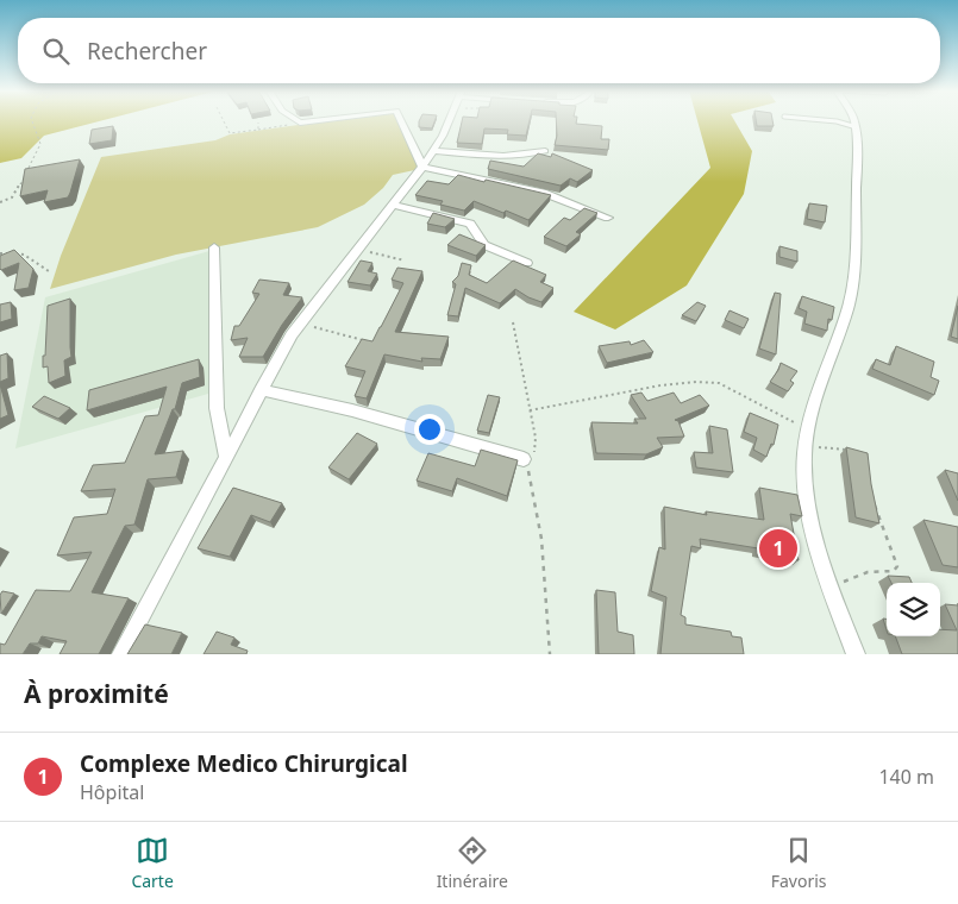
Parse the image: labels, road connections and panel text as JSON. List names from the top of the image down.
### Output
{
  "page": {
    "search": "Rechercher",
    "pins": "1",
    "heading": "À proximité",
    "list": [
      {
        "mark": "1",
        "name": "Complexe Medico Chirurgical",
        "note": "Hôpital",
        "value": "140 m"
      }
    ],
    "nav": ["Carte", "Itinéraire", "Favoris"]
  }
}
